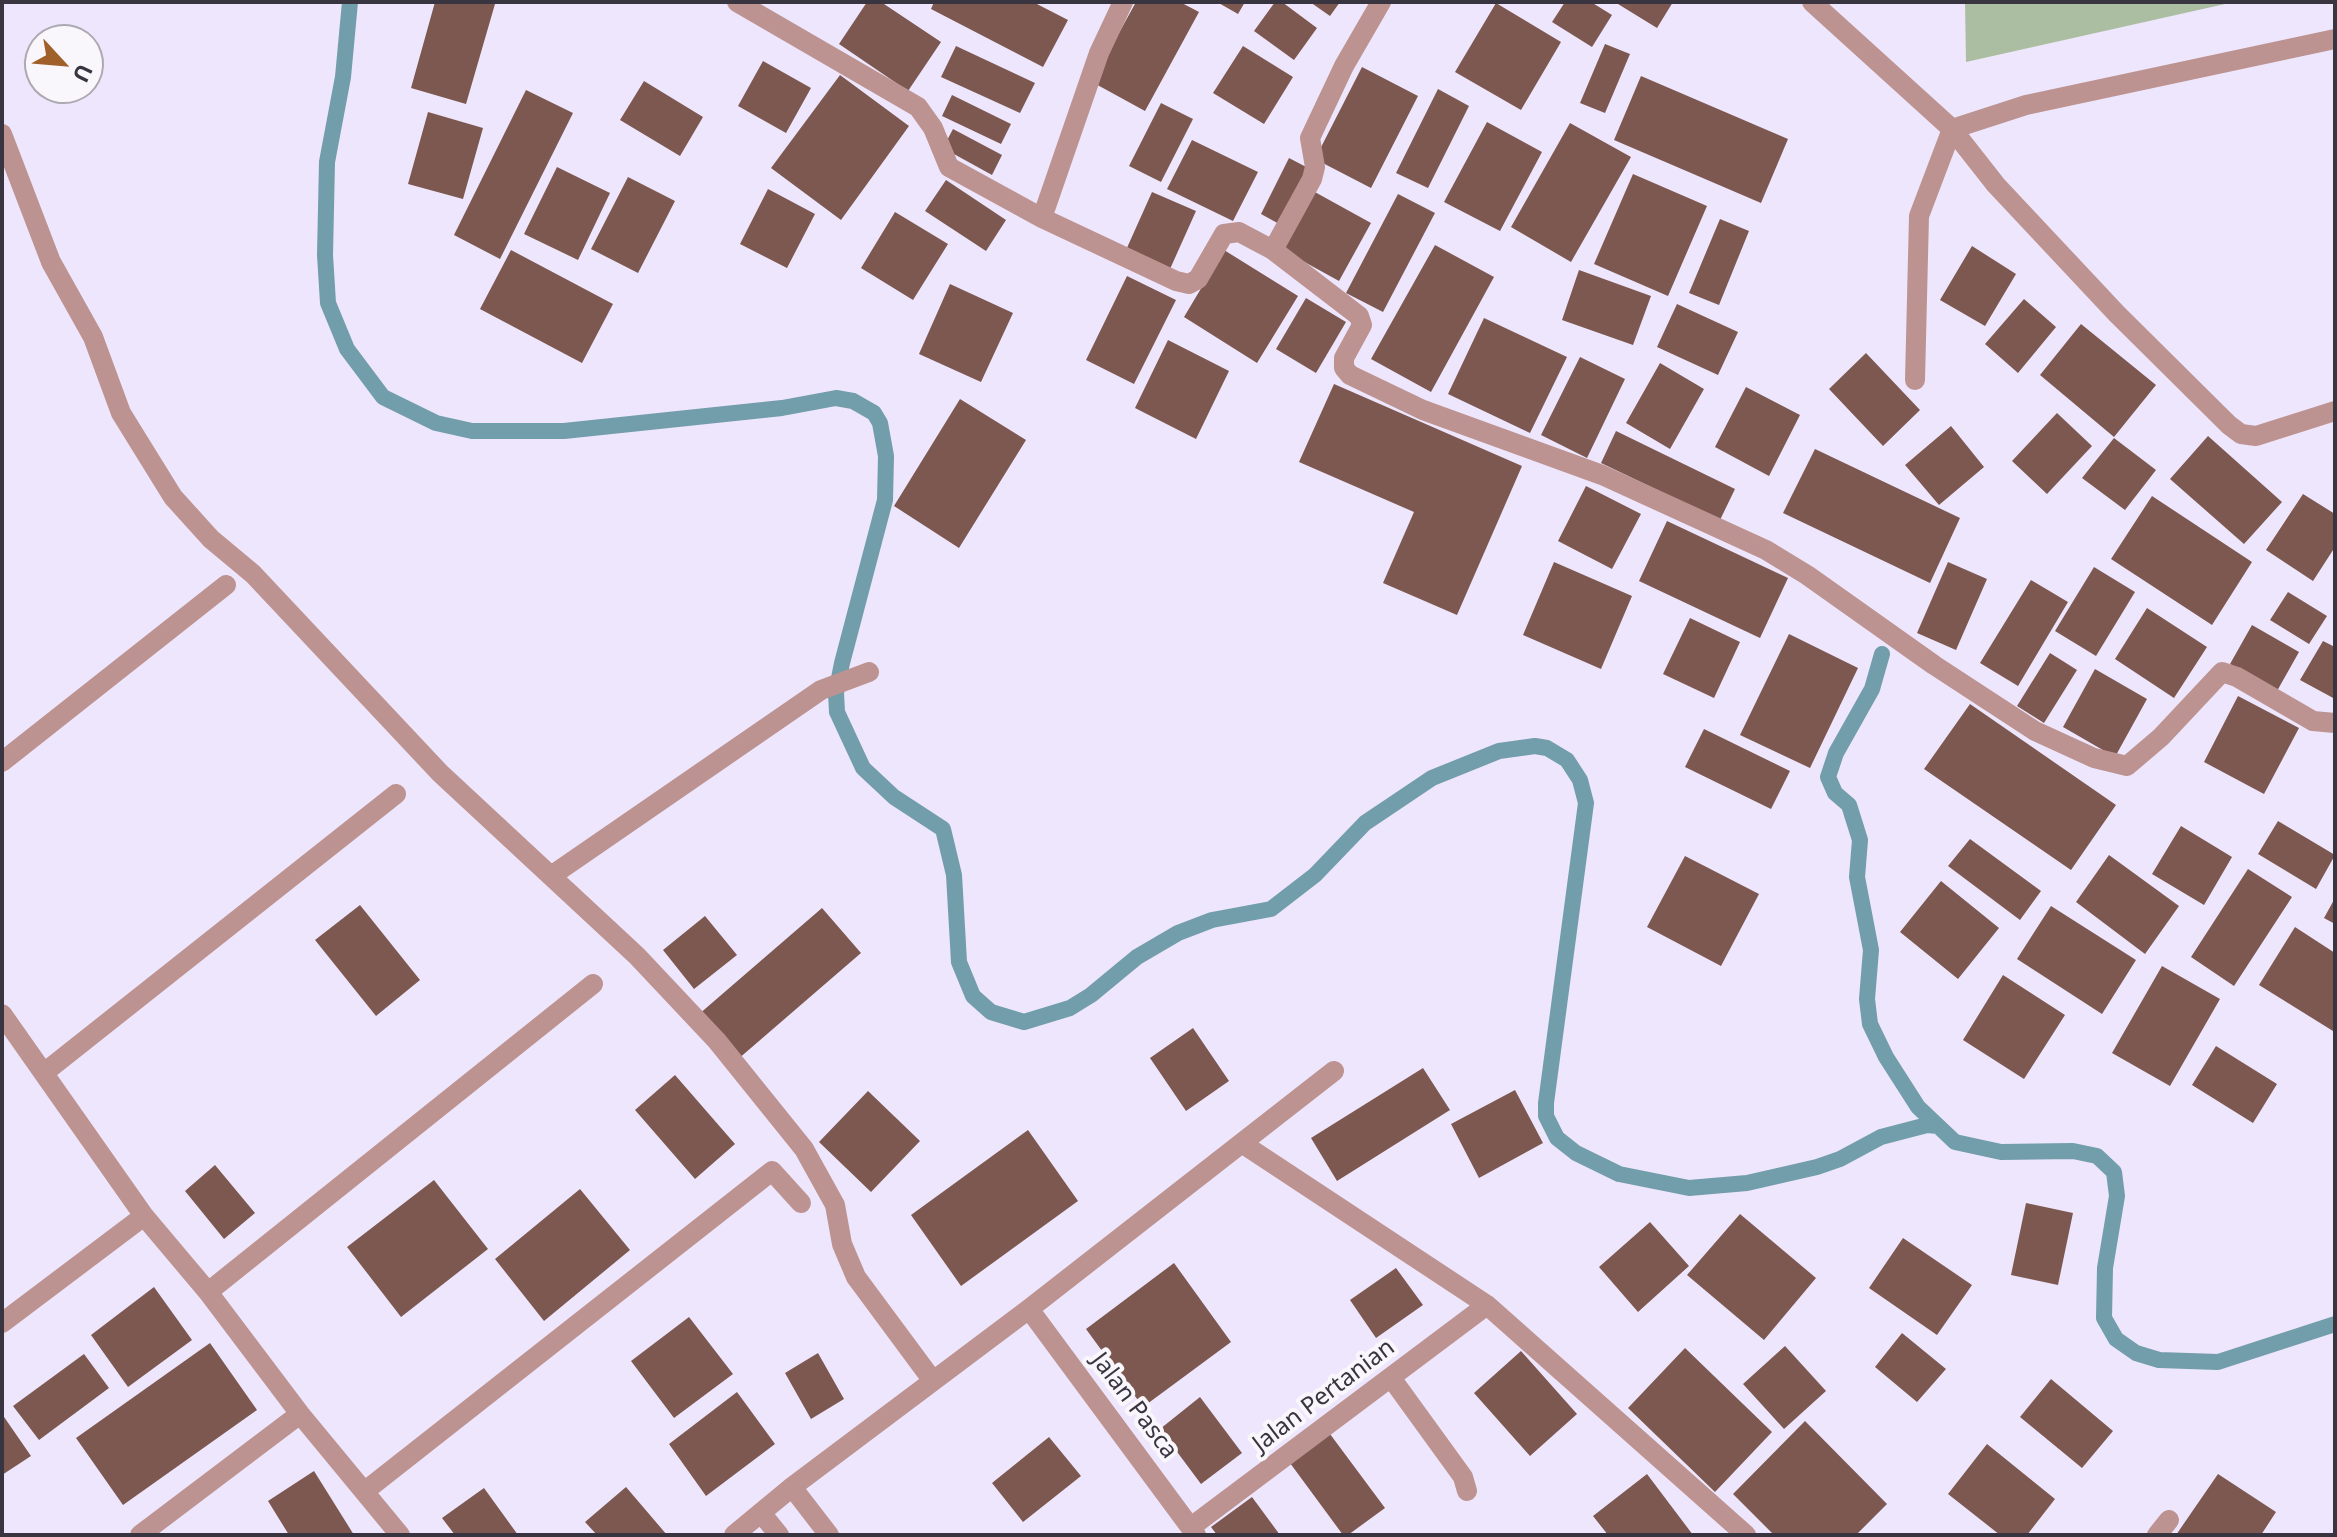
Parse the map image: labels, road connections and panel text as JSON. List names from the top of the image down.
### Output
{
  "streets": {
    "street": ["Jalan Pertanian", "Jalan Pasca"]
  },
  "crossings": [
    ["Jalan Pertanian", "Jalan Pasca"]
  ],
  "north": "bottom right"
}
